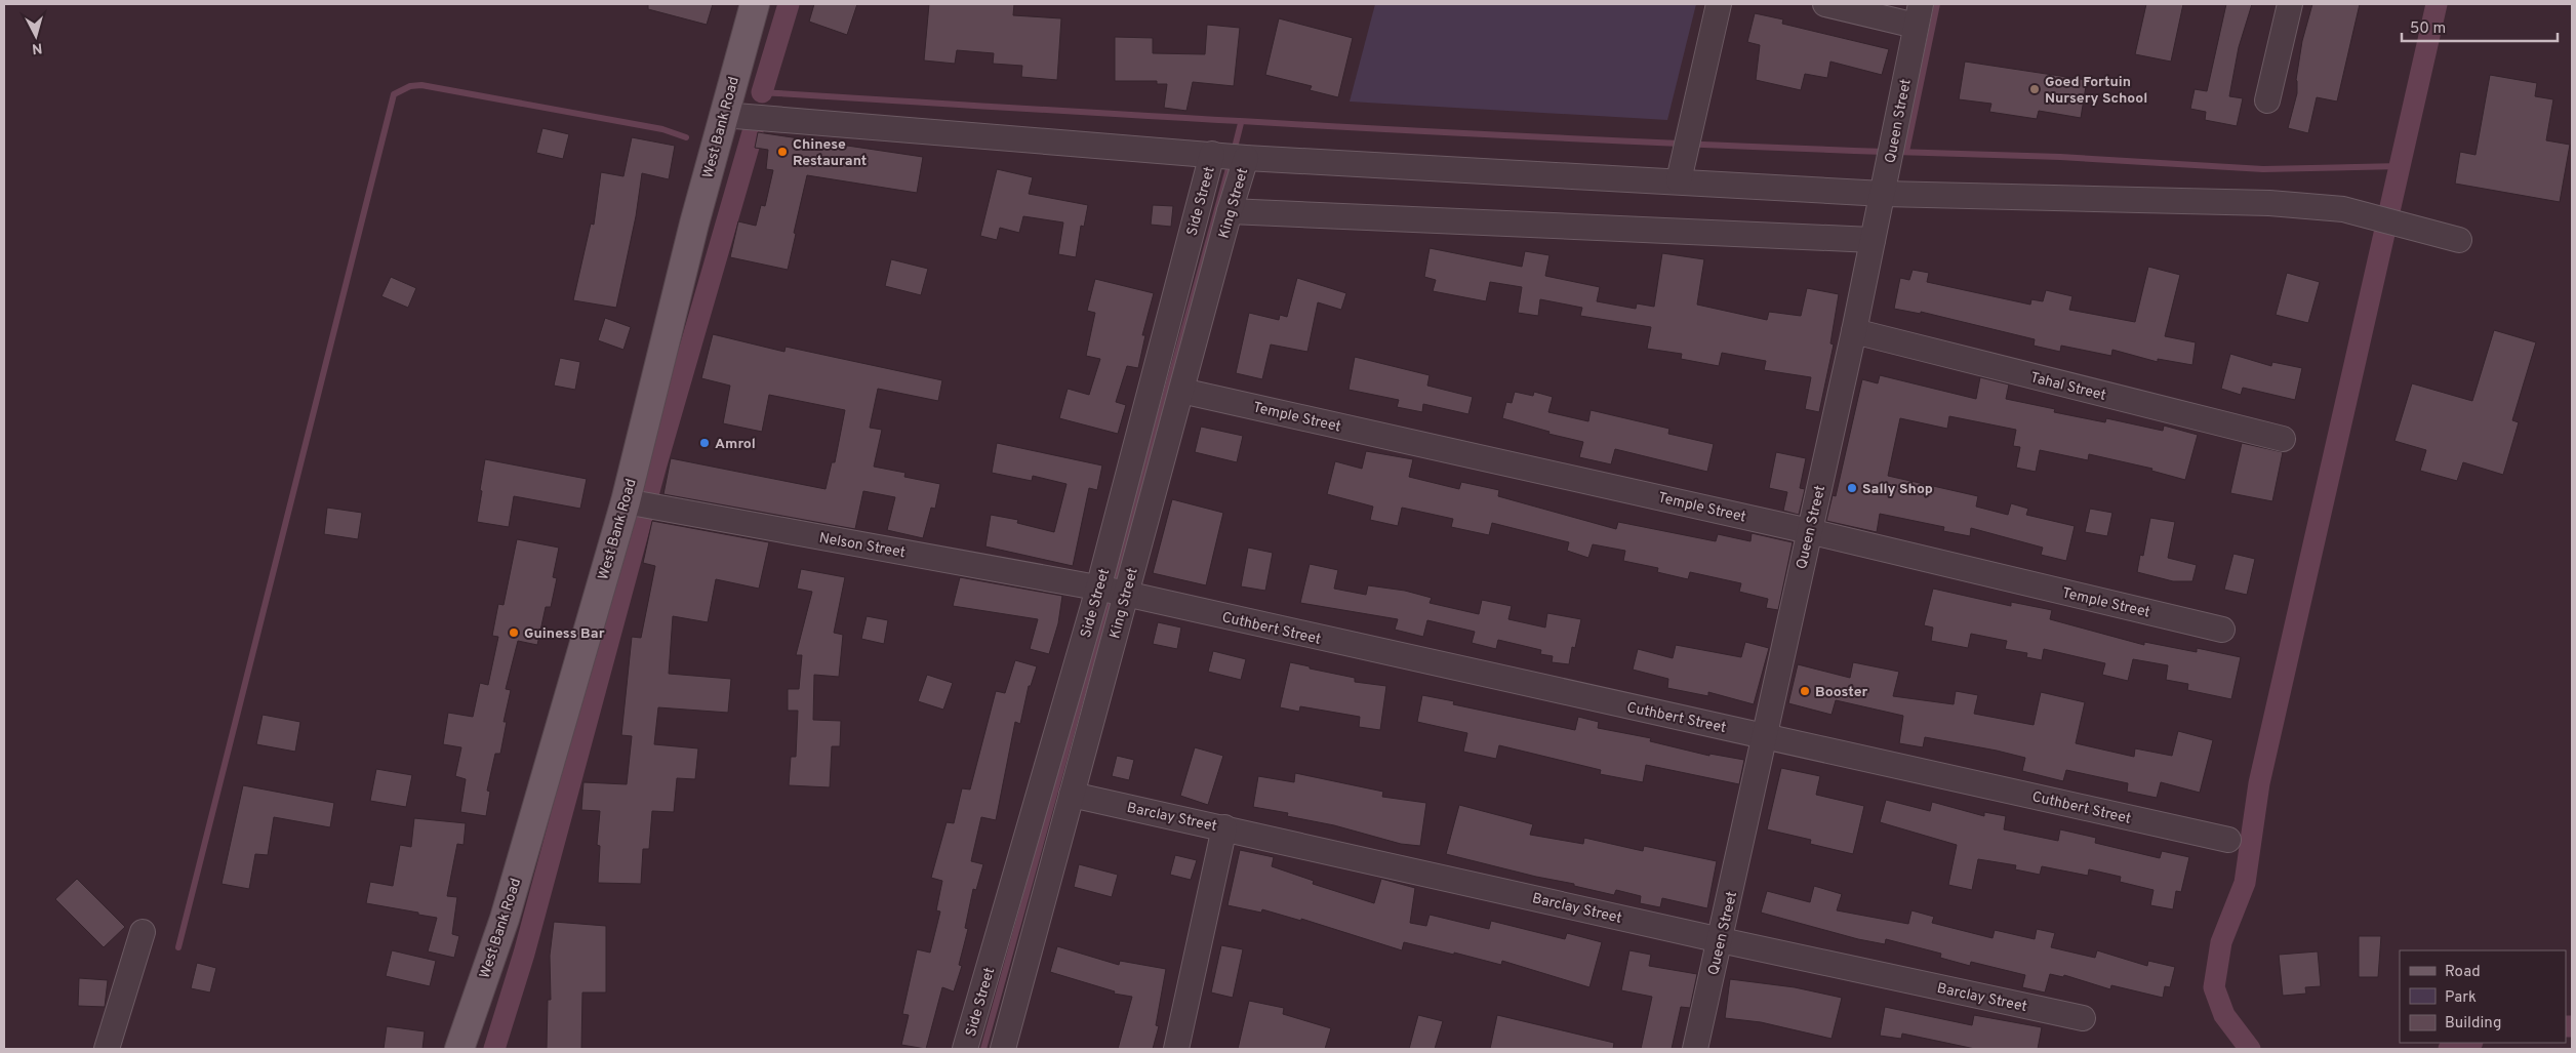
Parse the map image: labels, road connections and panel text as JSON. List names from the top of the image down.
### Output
{
  "streets": {
    "main road": ["West Bank Road"],
    "street": [
      "Queen Street",
      "Side Street",
      "King Street",
      "Tahal Street",
      "Temple Street",
      "Nelson Street",
      "Cuthbert Street",
      "Barclay Street"
    ]
  },
  "crossings": [
    ["Queen Street", "Tahal Street"],
    ["Queen Street", "Temple Street"],
    ["Queen Street", "Cuthbert Street"],
    ["Queen Street", "Barclay Street"],
    ["West Bank Road", "Nelson Street"],
    ["Side Street", "King Street"],
    ["Side Street", "Nelson Street"],
    ["Side Street", "Cuthbert Street"],
    ["King Street", "Temple Street"],
    ["King Street", "Nelson Street"],
    ["King Street", "Cuthbert Street"],
    ["King Street", "Barclay Street"],
    ["Nelson Street", "Cuthbert Street"]
  ],
  "places": [
    "Goed Fortuin Nursery School",
    "Chinese Restaurant",
    "Amrol",
    "Sally Shop",
    "Guiness Bar",
    "Booster"
  ],
  "legend": ["Road", "Park", "Building"],
  "scale_bar": "50 m",
  "north": "bottom"
}
